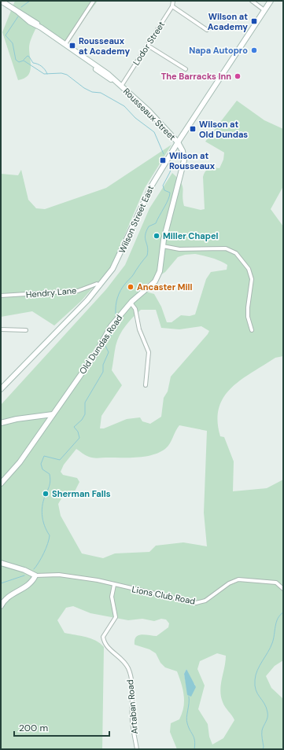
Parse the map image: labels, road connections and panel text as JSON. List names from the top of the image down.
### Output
{
  "streets": {
    "main road": ["Rousseaux Street", "Wilson Street East", "Old Dundas Road"],
    "street": [
      "Lodor Street",
      "Hendry Lane",
      "Lions Club Road",
      "Artaban Road"
    ]
  },
  "crossings": [
    ["Lodor Street", "Rousseaux Street"],
    ["Rousseaux Street", "Wilson Street East"],
    ["Rousseaux Street", "Old Dundas Road"],
    ["Wilson Street East", "Hendry Lane"],
    ["Wilson Street East", "Old Dundas Road"],
    ["Lions Club Road", "Artaban Road"]
  ],
  "places": {
    "transit": [
      "Wilson at Academy",
      "Rousseaux at Academy",
      "Wilson at Old Dundas",
      "Wilson at Rousseaux"
    ],
    "other": [
      "Napa Autopro",
      "The Barracks Inn",
      "Miller Chapel",
      "Ancaster Mill",
      "Sherman Falls"
    ]
  },
  "scale_bar": "200 m"
}
